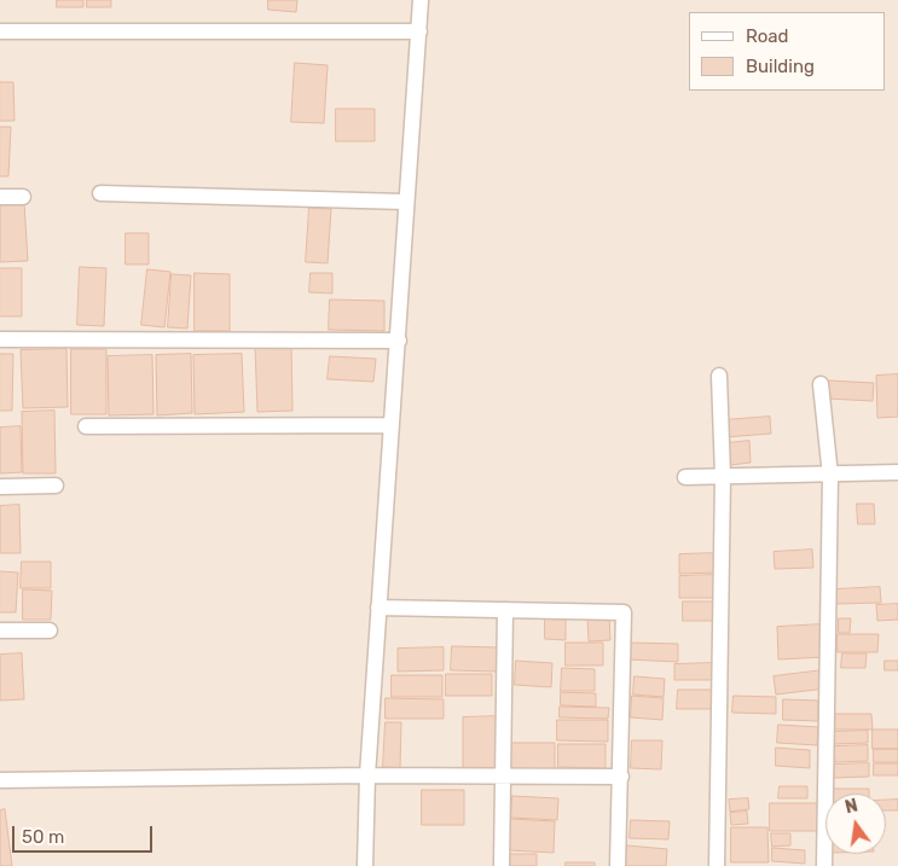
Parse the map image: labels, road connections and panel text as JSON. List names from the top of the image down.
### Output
{
  "legend": ["Road", "Building"],
  "scale_bar": "50 m",
  "north": "top"
}
